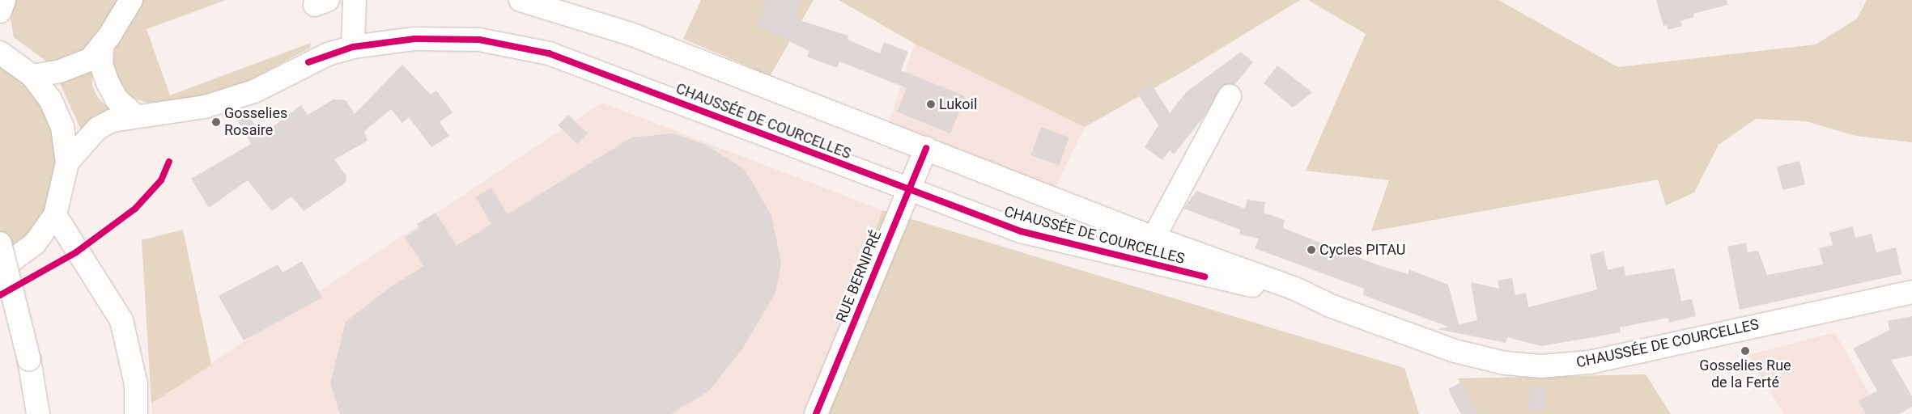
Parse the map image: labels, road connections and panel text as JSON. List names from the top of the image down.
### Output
{
  "streets": {
    "main road": ["CHAUSSÉE DE COURCELLES", "RUE BERNIPRÉ"]
  },
  "crossings": [
    ["CHAUSSÉE DE COURCELLES", "RUE BERNIPRÉ"]
  ],
  "places": [
    "Lukoil",
    "Gosselies Rosaire",
    "Cycles PITAU",
    "Gosselies Rue de la Ferté"
  ]
}
